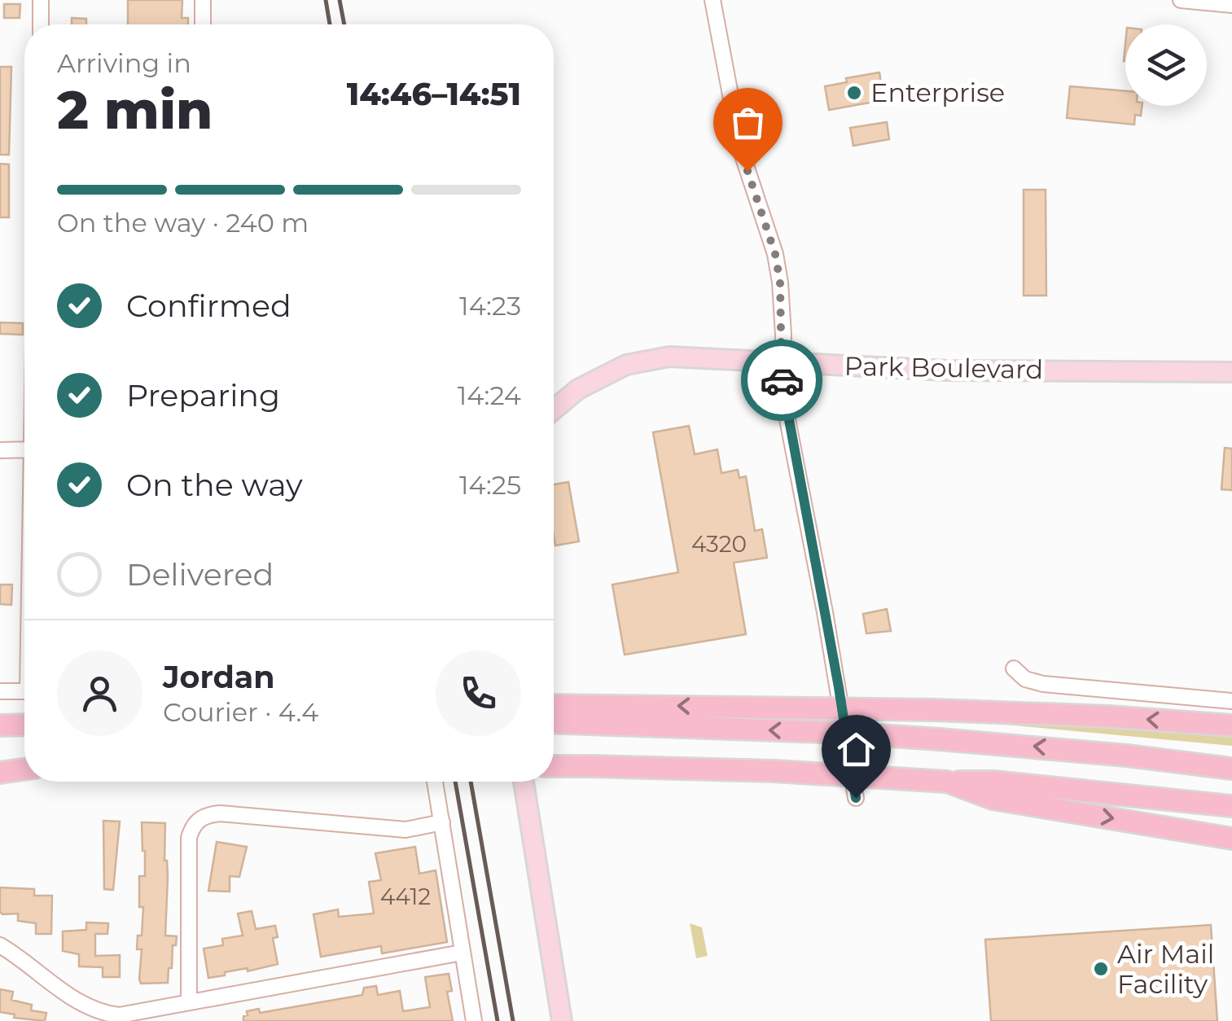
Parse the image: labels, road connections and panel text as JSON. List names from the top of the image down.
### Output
{
  "streets": {
    "main road": ["Park Boulevard"]
  },
  "places": ["Enterprise", "Air Mail Facility"],
  "house_numbers": ["4320", "4412"],
  "page": {
    "heading": ["2 min", "Arriving in", "14:46–14:51"],
    "panel": ["Jordan", "Courier · 4.4"],
    "bar": "On the way · 240 m",
    "list": [
      ["Confirmed", "14:23"],
      ["Preparing", "14:24"],
      ["On the way", "14:25"],
      "Delivered"
    ]
  }
}
